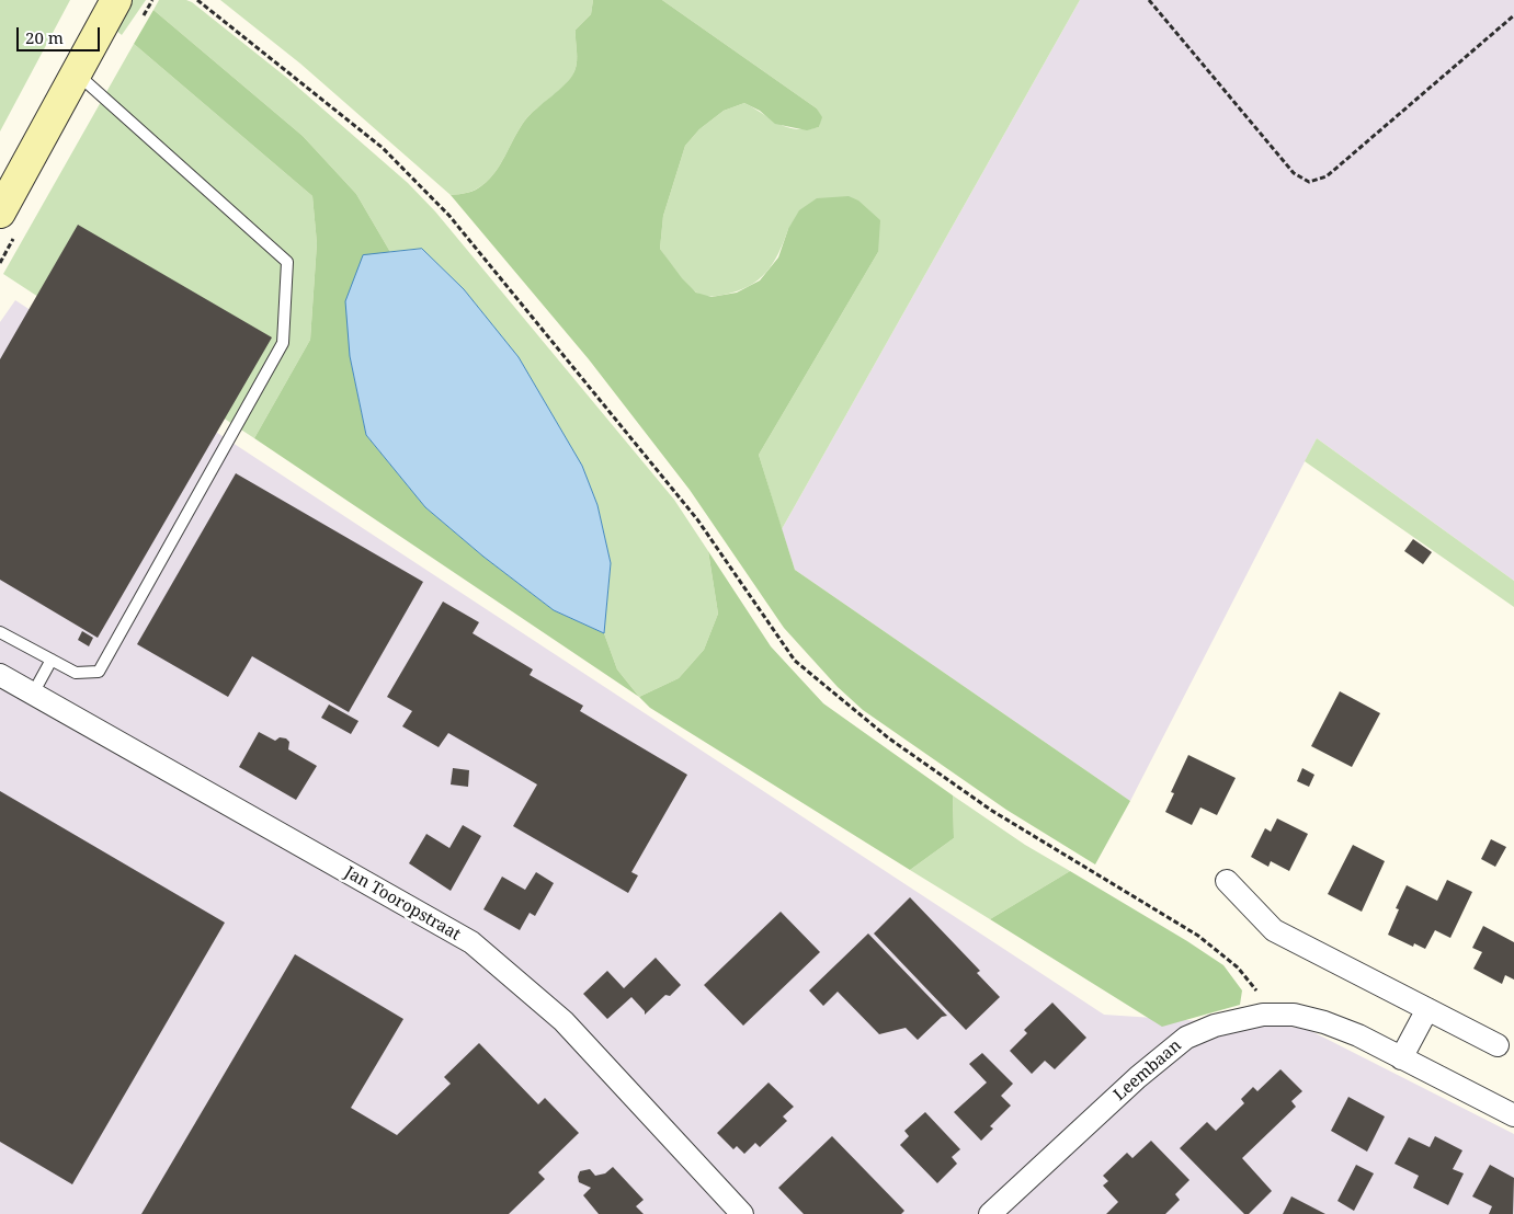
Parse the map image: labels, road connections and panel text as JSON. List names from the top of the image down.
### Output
{
  "streets": {
    "street": ["Jan Tooropstraat", "Leembaan"]
  },
  "scale_bar": "20 m"
}
